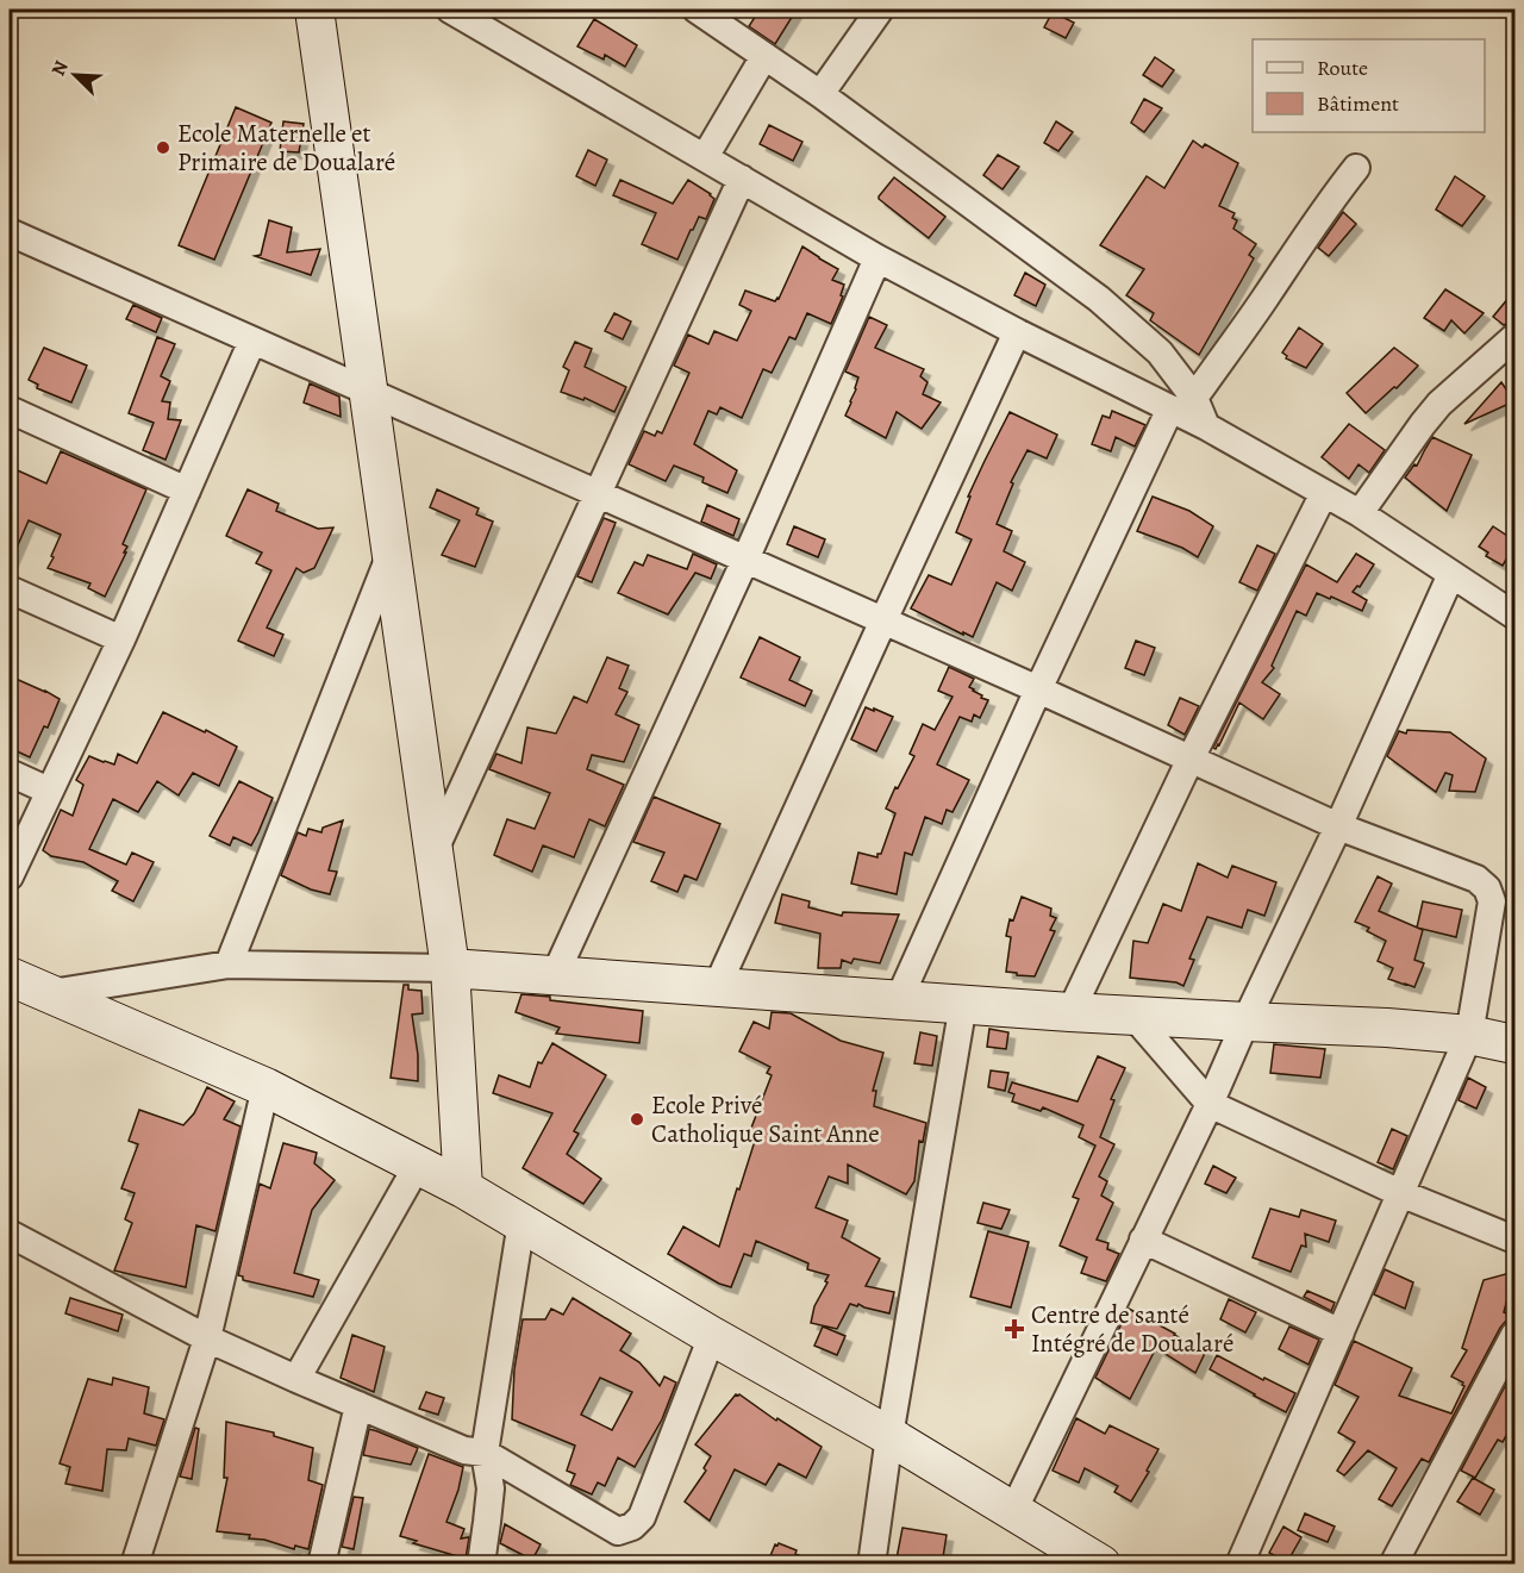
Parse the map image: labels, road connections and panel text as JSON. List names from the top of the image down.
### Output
{
  "places": {
    "other": ["Ecole Maternelle et Primaire de Doualaré", "Ecole Privé Catholique Saint Anne"],
    "health": ["Centre de santé Intégré de Doualaré"]
  },
  "legend": ["Route", "Bâtiment"],
  "north": "top left"
}
